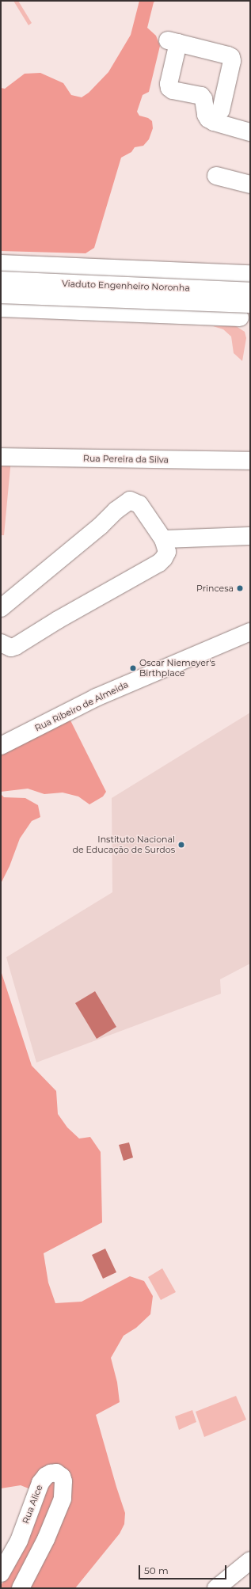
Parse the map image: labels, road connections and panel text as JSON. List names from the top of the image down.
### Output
{
  "streets": {
    "street": [
      "Viaduto Engenheiro Noronha",
      "Rua Pereira da Silva",
      "Rua Ribeiro de Almeida",
      "Rua Alice"
    ]
  },
  "places": ["Princesa", "Oscar Niemeyer's Birthplace", "Instituto Nacional de Educação de Surdos"],
  "scale_bar": "50 m"
}
